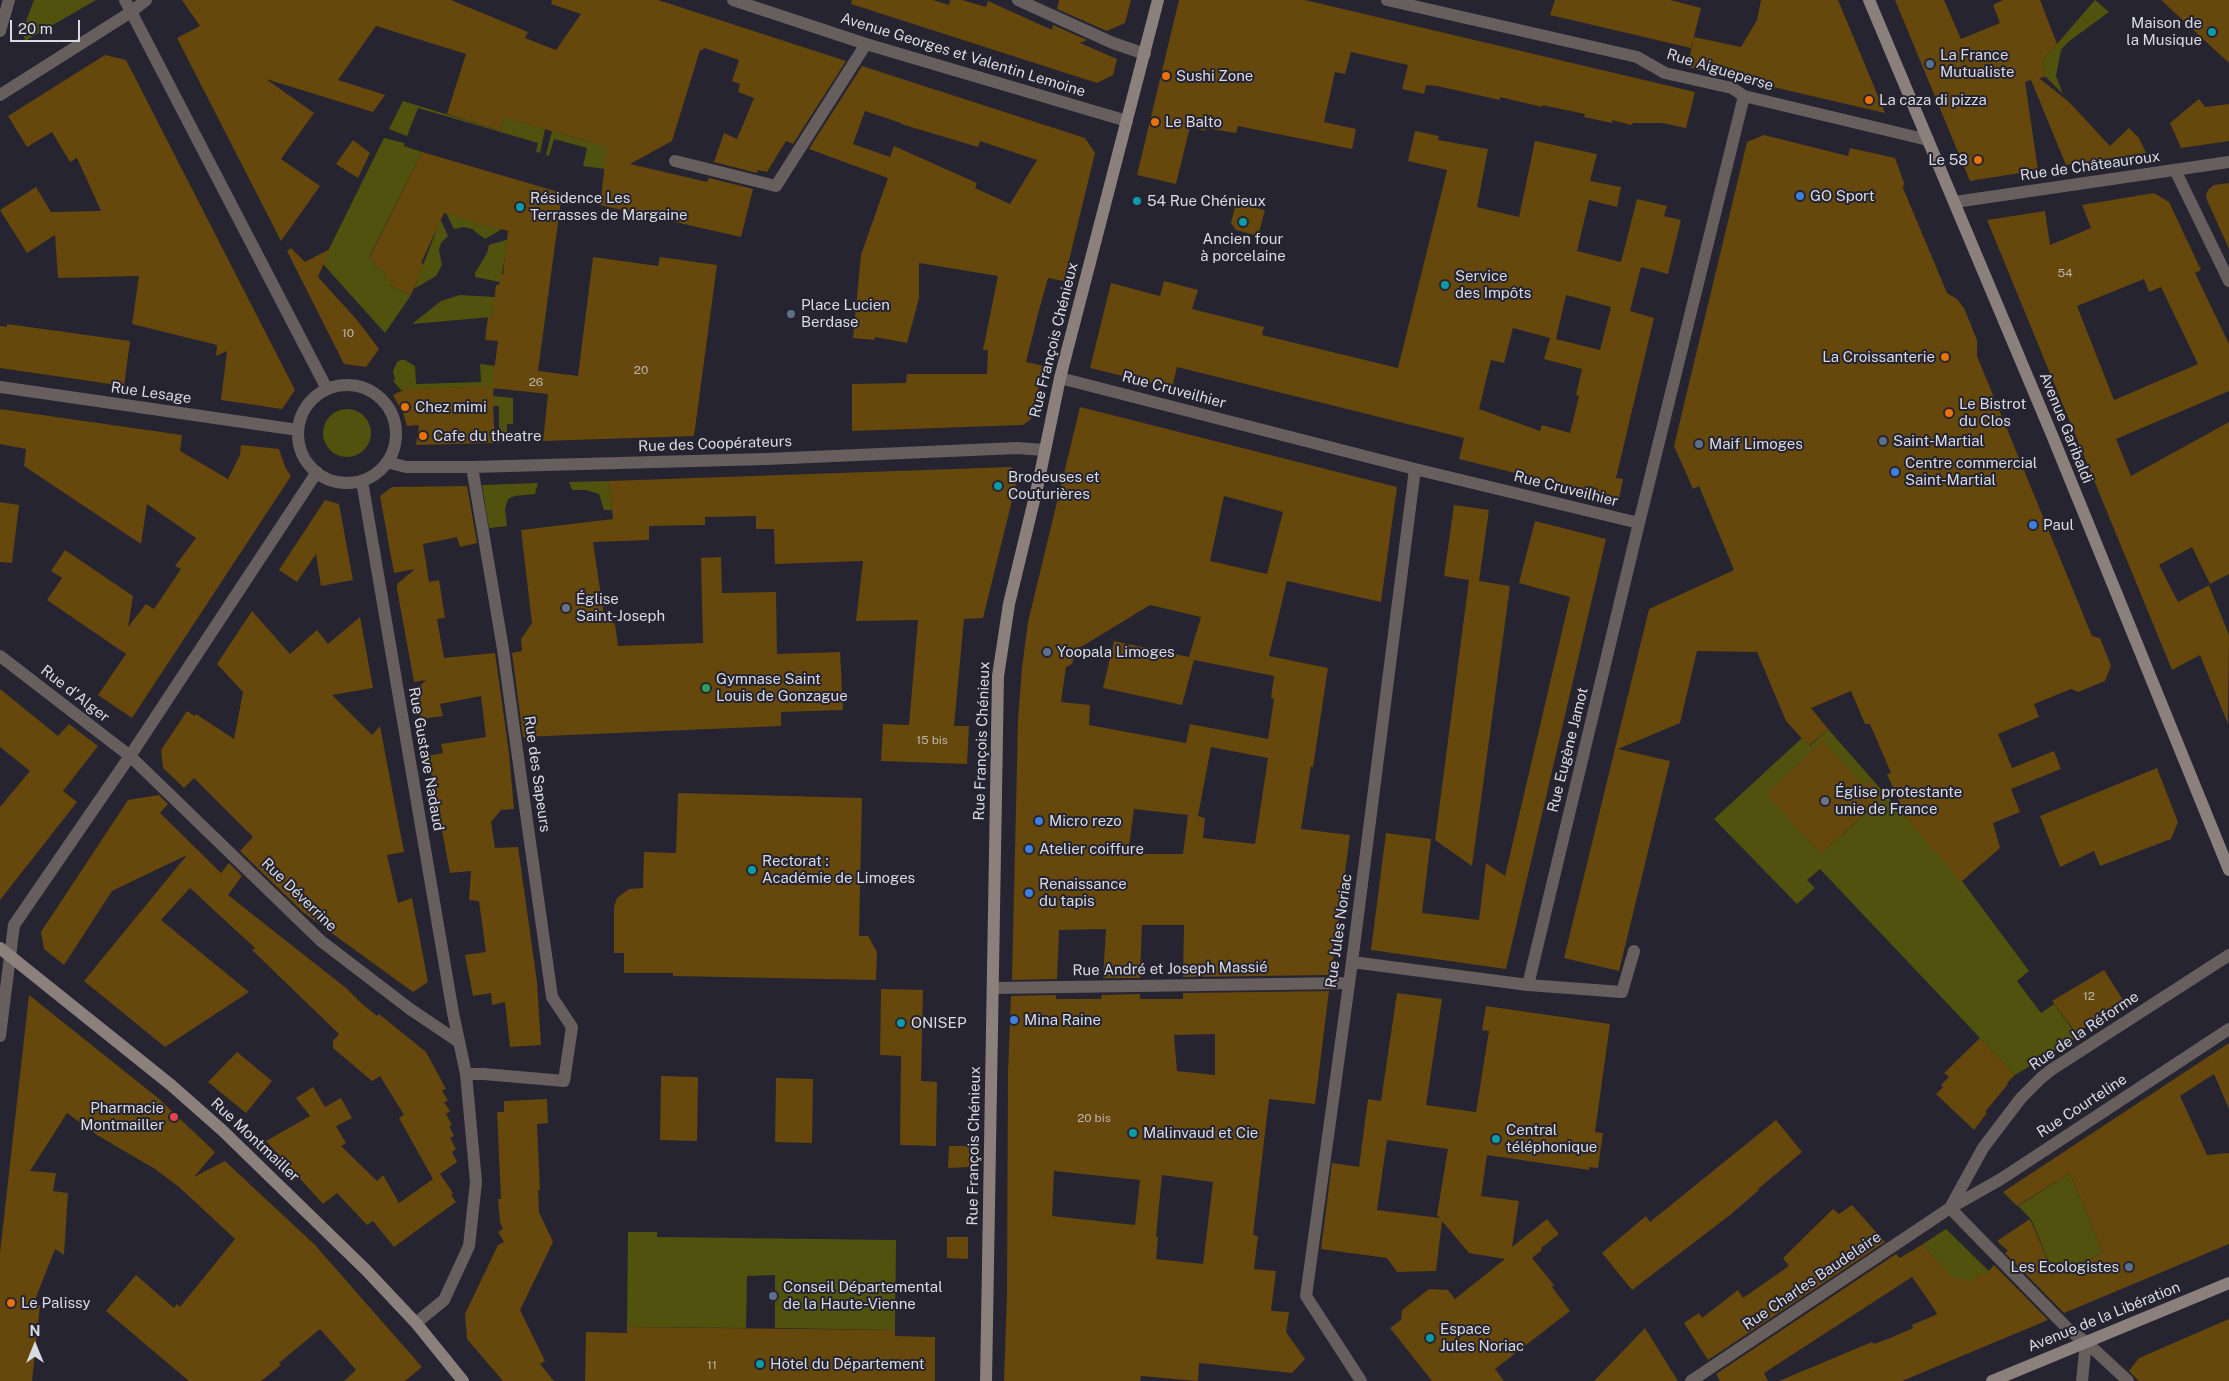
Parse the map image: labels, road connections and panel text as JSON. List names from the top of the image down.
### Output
{
  "streets": {
    "main road": [
      "Rue François Chénieux",
      "Avenue Garibaldi",
      "Rue Montmailler",
      "Avenue de la Libération"
    ],
    "street": [
      "Avenue Georges et Valentin Lemoine",
      "Rue Aigueperse",
      "Rue de Châteauroux",
      "Rue Cruveilhier",
      "Rue Lesage",
      "Rue des Coopérateurs",
      "Rue d'Alger",
      "Rue Eugène Jamot",
      "Rue Gustave Nadaud",
      "Rue des Sapeurs",
      "Rue Déverrine",
      "Rue Jules Noriac",
      "Rue André et Joseph Massié",
      "Rue de la Réforme",
      "Rue Courteline",
      "Rue Charles Baudelaire"
    ]
  },
  "crossings": [
    ["Avenue Georges et Valentin Lemoine", "Rue François Chénieux"],
    ["Rue Aigueperse", "Avenue Garibaldi"],
    ["Rue de Châteauroux", "Avenue Garibaldi"],
    ["Rue François Chénieux", "Rue Cruveilhier"],
    ["Rue François Chénieux", "Rue des Coopérateurs"],
    ["Rue François Chénieux", "Rue André et Joseph Massié"],
    ["Rue Cruveilhier", "Rue Eugène Jamot"],
    ["Rue Cruveilhier", "Rue Jules Noriac"],
    ["Rue Lesage", "Rue des Coopérateurs"],
    ["Rue Lesage", "Rue Gustave Nadaud"],
    ["Rue des Coopérateurs", "Rue Gustave Nadaud"],
    ["Rue des Coopérateurs", "Rue des Sapeurs"],
    ["Rue d'Alger", "Rue Déverrine"],
    ["Rue Gustave Nadaud", "Rue des Sapeurs"],
    ["Rue Gustave Nadaud", "Rue Déverrine"],
    ["Rue Gustave Nadaud", "Rue Montmailler"],
    ["Rue Jules Noriac", "Rue André et Joseph Massié"],
    ["Rue de la Réforme", "Rue Courteline"],
    ["Rue de la Réforme", "Rue Charles Baudelaire"],
    ["Rue Courteline", "Rue Charles Baudelaire"]
  ],
  "places": [
    "Maison de la Musique",
    "La France Mutualiste",
    "Sushi Zone",
    "La caza di pizza",
    "Le Balto",
    "Le 58",
    "GO Sport",
    "54 Rue Chénieux",
    "Résidence Les Terrasses de Margaine",
    "Ancien four à porcelaine",
    "Service des Impôts",
    "Place Lucien Berdase",
    "La Croissanterie",
    "Chez mimi",
    "Le Bistrot du Clos",
    "Cafe du theatre",
    "Saint-Martial",
    "Maif Limoges",
    "Centre commercial Saint-Martial",
    "Brodeuses et Couturières",
    "Paul",
    "Église Saint-Joseph",
    "Yoopala Limoges",
    "Gymnase Saint Louis de Gonzague",
    "Église protestante unie de France",
    "Micro rezo",
    "Atelier coiffure",
    "Rectorat : Académie de Limoges",
    "Renaissance du tapis",
    "Mina Raine",
    "ONISEP",
    "Pharmacie Montmailler",
    "Malinvaud et Cie",
    "Central téléphonique",
    "Les Ecologistes",
    "Conseil Départemental de la Haute-Vienne",
    "Le Palissy",
    "Espace Jules Noriac",
    "Hôtel du Département"
  ],
  "house_numbers": [
    "54",
    "10",
    "20",
    "26",
    "15 bis",
    "12",
    "20 bis",
    "11"
  ],
  "scale_bar": "20 m",
  "north": "top"
}
